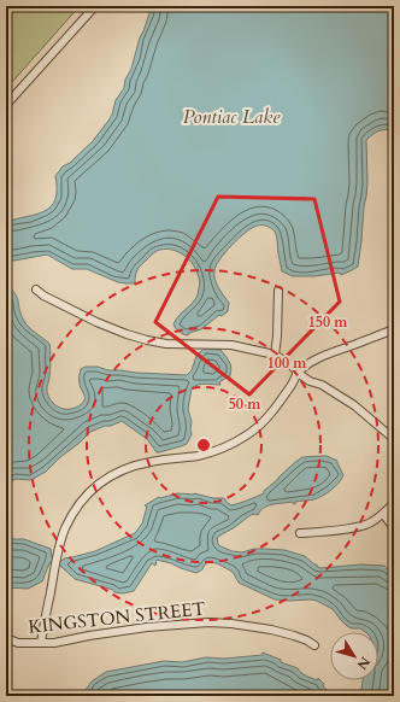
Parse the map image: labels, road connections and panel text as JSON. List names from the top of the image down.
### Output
{
  "streets": {
    "street": ["KINGSTON STREET"]
  },
  "water": ["Pontiac Lake"],
  "north": "bottom right",
  "rings": ["150 m", "100 m", "50 m"]
}
